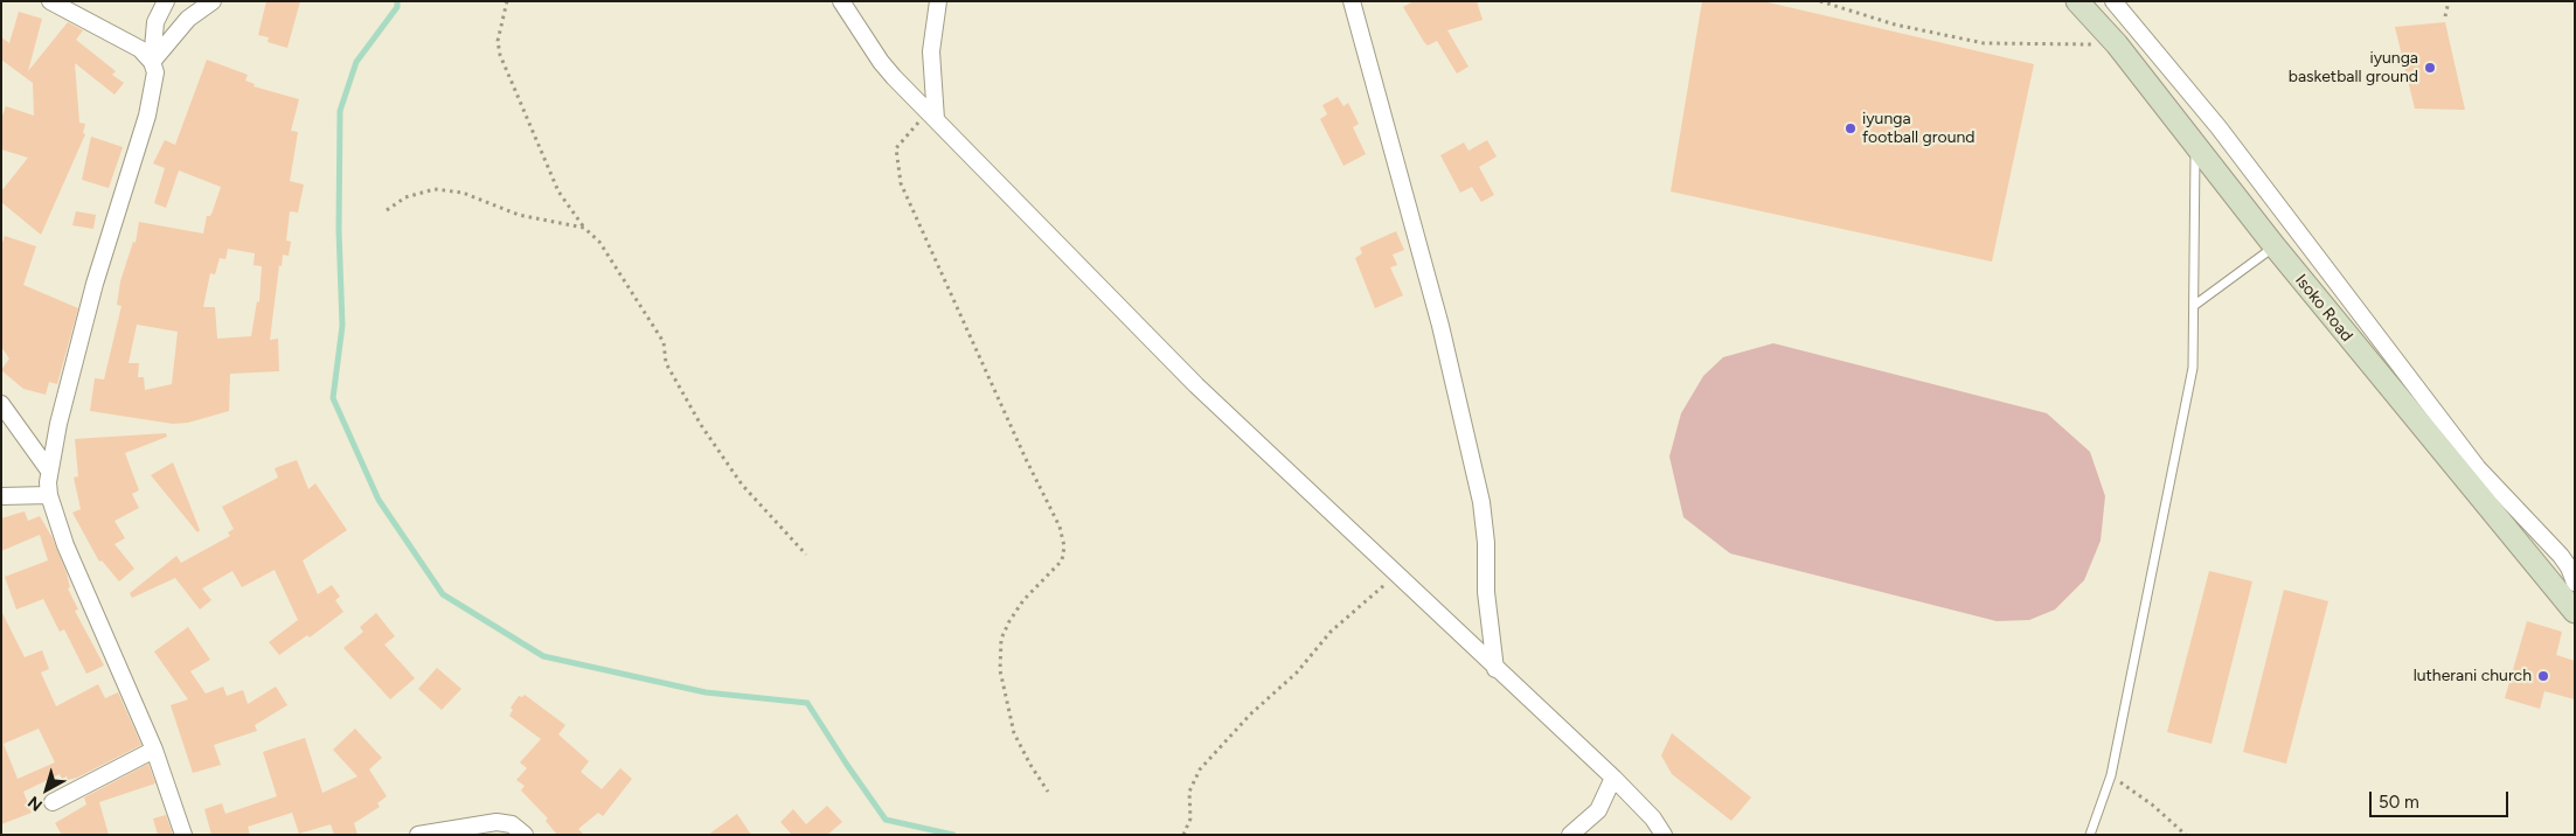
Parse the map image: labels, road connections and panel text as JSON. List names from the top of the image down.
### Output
{
  "streets": {
    "street": ["Isoko Road"]
  },
  "places": ["iyunga basketball ground", "iyunga football ground", "lutherani church"],
  "scale_bar": "50 m",
  "north": "bottom left"
}
